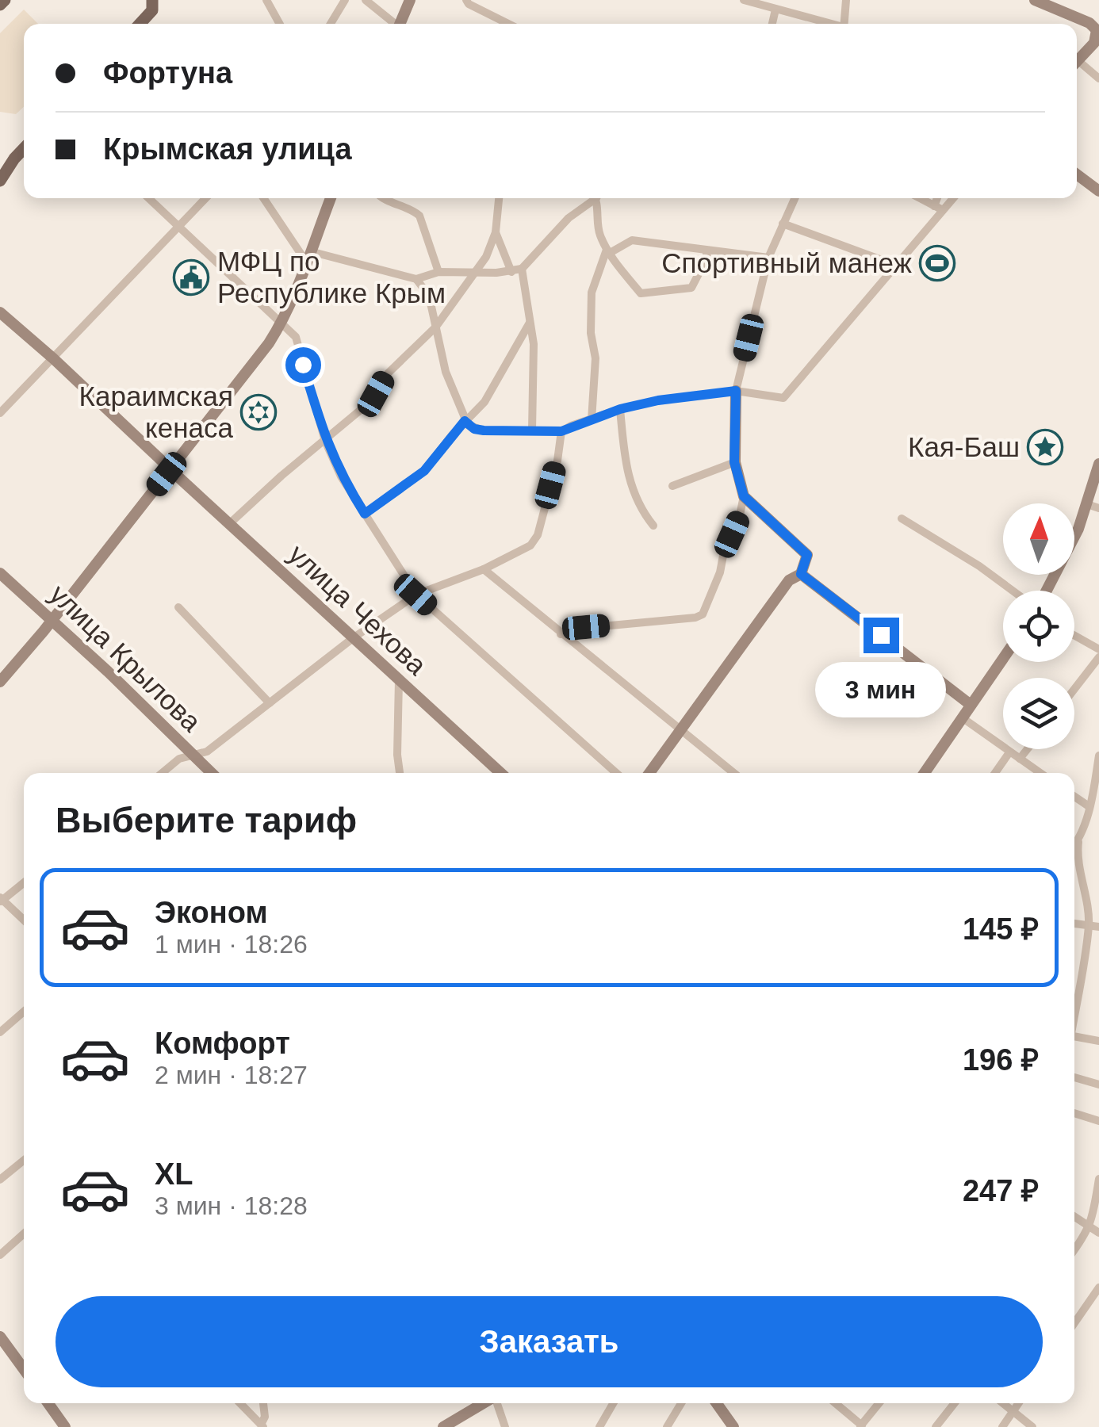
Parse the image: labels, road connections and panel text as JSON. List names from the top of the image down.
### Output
{
  "streets": {
    "main road": ["улица Чехова", "улица Крылова"]
  },
  "places": {
    "sports": ["Спортивный манеж"],
    "public building": ["МФЦ по Республике Крым"],
    "synagogue": ["Караимская кенаса"],
    "place": ["Кая-Баш"]
  },
  "north": "top",
  "page": {
    "banner": ["Фортуна", "Крымская улица"],
    "bubble": "3 мин",
    "heading": "Выберите тариф",
    "list": [
      {
        "name": "Эконом",
        "note": "1 мин · 18:26",
        "value": "145 ₽"
      },
      {
        "name": "Комфорт",
        "note": "2 мин · 18:27",
        "value": "196 ₽"
      },
      {
        "name": "XL",
        "note": "3 мин · 18:28",
        "value": "247 ₽"
      }
    ],
    "buttons": "Заказать"
  }
}
